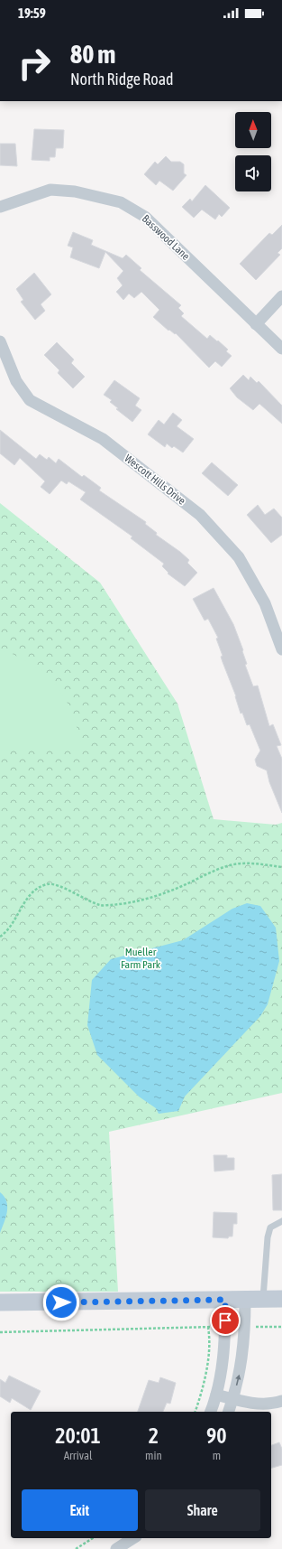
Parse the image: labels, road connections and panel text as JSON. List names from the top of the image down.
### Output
{
  "streets": {
    "street": ["Basswood Lane", "Wescott Hills Drive"]
  },
  "parks": ["Mueller Farm Park"],
  "north": "top",
  "page": {
    "status": "19:59",
    "turn": ["80 m", "North Ridge Road"],
    "eta": [
      "20:01",
      "Arrival",
      "2",
      "min",
      "90",
      "m"
    ],
    "buttons": ["Exit", "Share"]
  }
}
